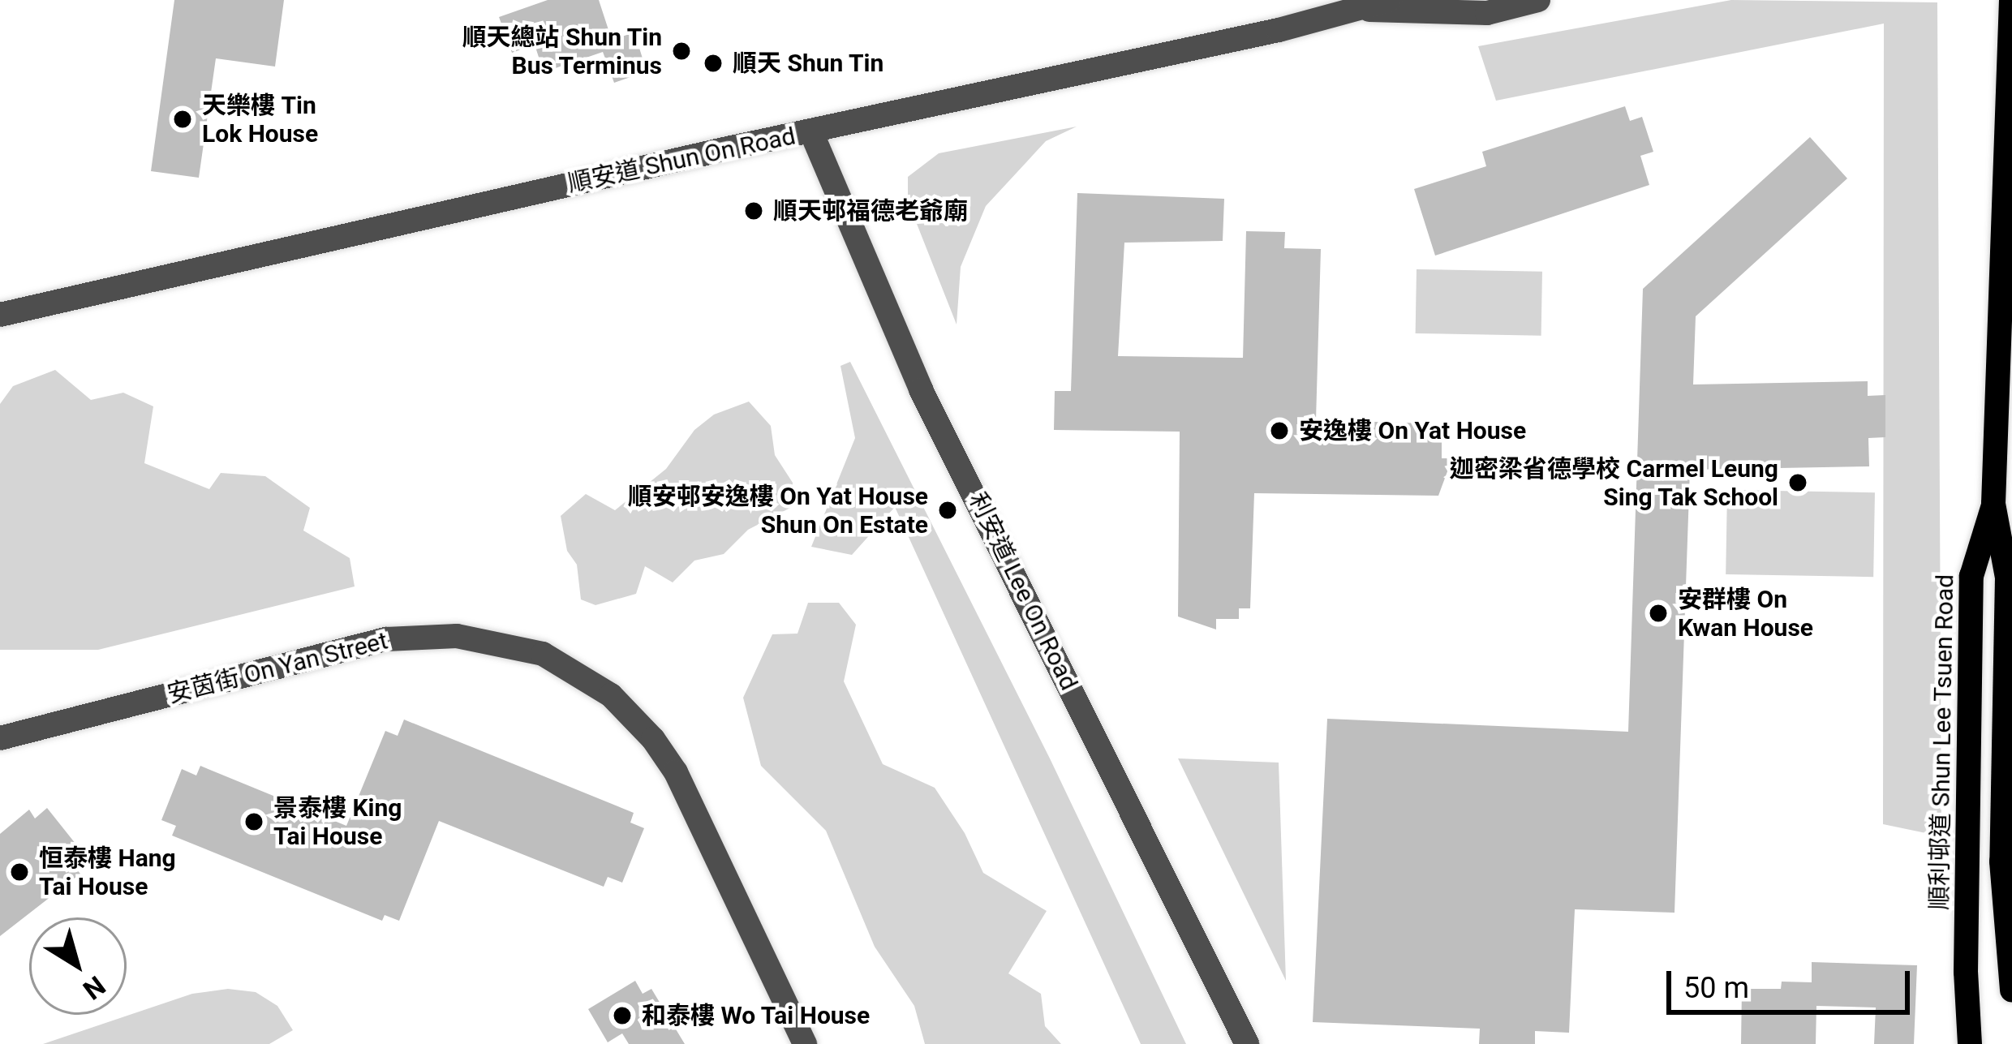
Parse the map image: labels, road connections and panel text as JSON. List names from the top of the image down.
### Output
{
  "streets": {
    "main road": ["順利邨道 Shun Lee Tsuen Road"],
    "street": ["順安道 Shun On Road", "利安道 Lee On Road", "安茵街 On Yan Street"]
  },
  "crossings": [
    ["順安道 Shun On Road", "利安道 Lee On Road"]
  ],
  "places": [
    "順天總站 Shun Tin Bus Terminus",
    "順天 Shun Tin",
    "天樂樓 Tin Lok House",
    "順天邨福德老爺廟",
    "安逸樓 On Yat House",
    "迦密梁省德學校 Carmel Leung Sing Tak School",
    "順安邨安逸樓 On Yat House Shun On Estate",
    "安群樓 On Kwan House",
    "景泰樓 King Tai House",
    "恒泰樓 Hang Tai House",
    "和泰樓 Wo Tai House"
  ],
  "scale_bar": "50 m",
  "north": "bottom right"
}
